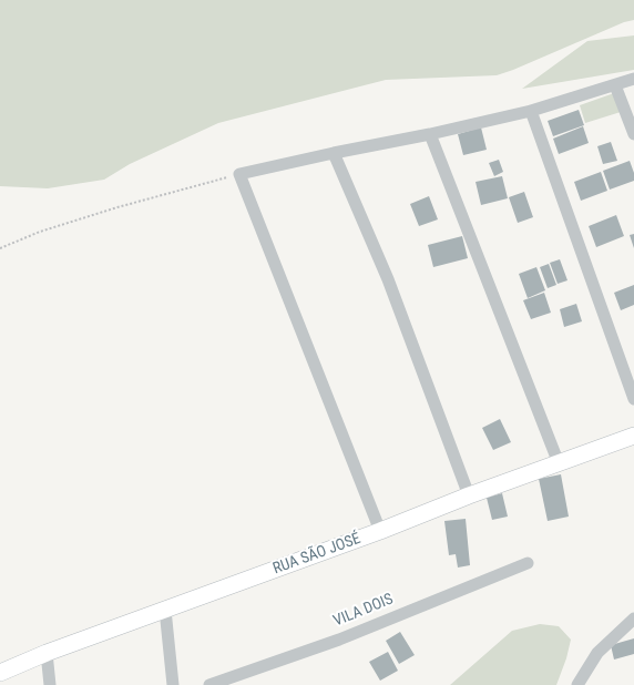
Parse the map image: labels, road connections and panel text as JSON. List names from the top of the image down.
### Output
{
  "streets": {
    "main road": ["RUA SÃO JOSÉ"],
    "street": ["VILA DOIS"]
  }
}
